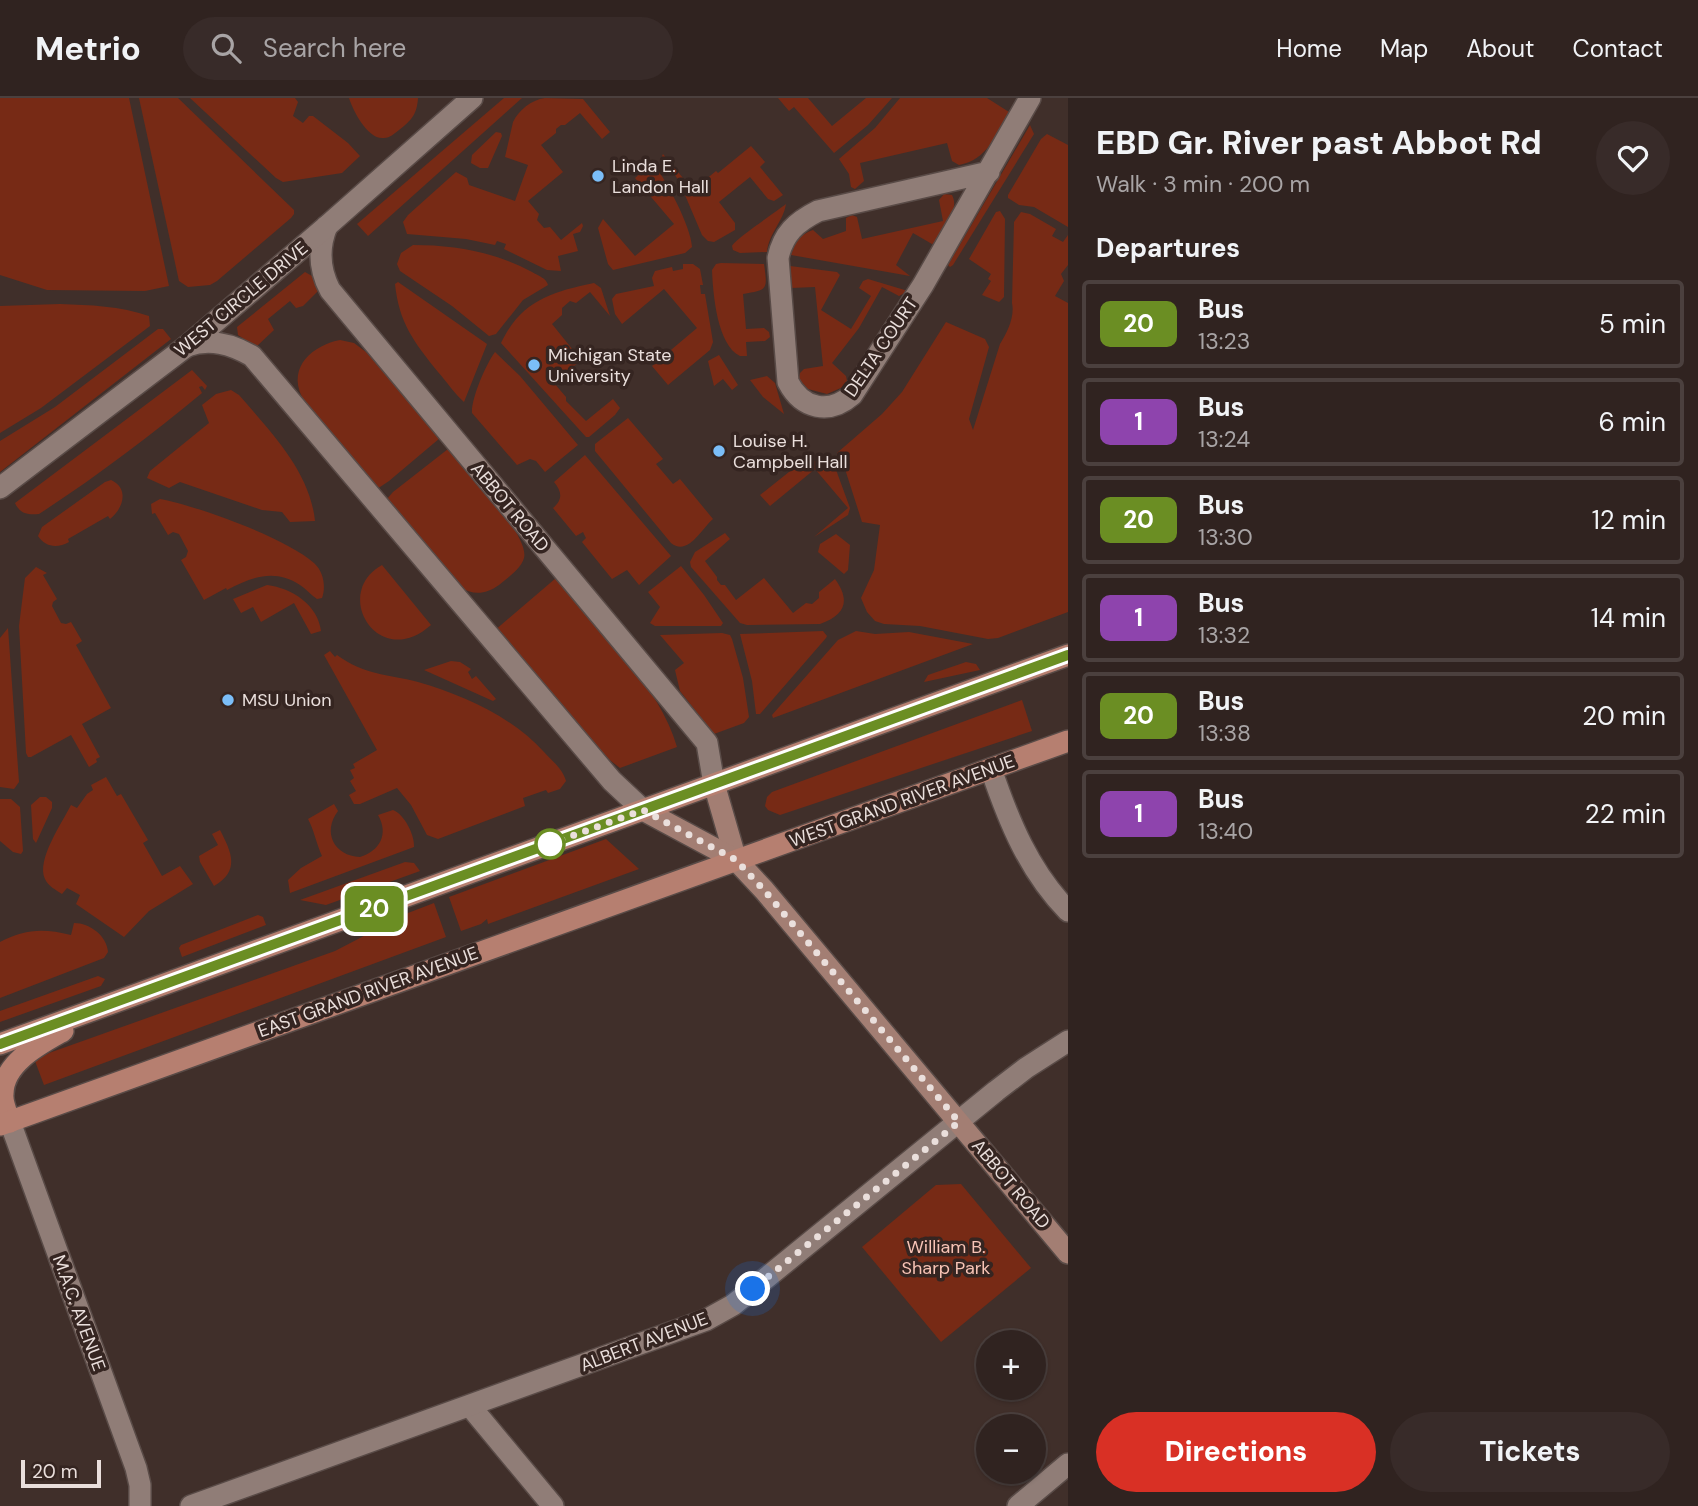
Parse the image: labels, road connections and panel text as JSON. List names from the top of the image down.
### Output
{
  "streets": {
    "main road": ["ABBOT ROAD", "WEST GRAND RIVER AVENUE", "EAST GRAND RIVER AVENUE"],
    "street": [
      "WEST CIRCLE DRIVE",
      "DELTA COURT",
      "M.A.C. AVENUE",
      "ALBERT AVENUE"
    ]
  },
  "crossings": [
    ["WEST CIRCLE DRIVE", "ABBOT ROAD"],
    ["ABBOT ROAD", "WEST GRAND RIVER AVENUE"],
    ["ABBOT ROAD", "EAST GRAND RIVER AVENUE"],
    ["ABBOT ROAD", "ALBERT AVENUE"],
    ["WEST GRAND RIVER AVENUE", "EAST GRAND RIVER AVENUE"],
    ["EAST GRAND RIVER AVENUE", "M.A.C. AVENUE"]
  ],
  "parks": ["William B. Sharp Park"],
  "places": [
    "Linda E. Landon Hall",
    "Michigan State University",
    "Louise H. Campbell Hall",
    "MSU Union"
  ],
  "lines": ["bus line 20"],
  "scale_bar": "20 m",
  "page": {
    "header": "Metrio",
    "search": "Search here",
    "nav": [
      "Home",
      "Map",
      "About",
      "Contact"
    ],
    "on_map": "20",
    "heading": [
      ["EBD Gr. River past Abbot Rd", "Walk · 3 min · 200 m"],
      "Departures"
    ],
    "list": [
      {
        "mark": "20",
        "name": "Bus",
        "note": "13:23",
        "value": "5 min"
      },
      {
        "mark": "1",
        "name": "Bus",
        "note": "13:24",
        "value": "6 min"
      },
      {
        "mark": "20",
        "name": "Bus",
        "note": "13:30",
        "value": "12 min"
      },
      {
        "mark": "1",
        "name": "Bus",
        "note": "13:32",
        "value": "14 min"
      },
      {
        "mark": "20",
        "name": "Bus",
        "note": "13:38",
        "value": "20 min"
      },
      {
        "mark": "1",
        "name": "Bus",
        "note": "13:40",
        "value": "22 min"
      }
    ],
    "map_buttons": ["+", "−"],
    "buttons": ["Directions", "Tickets"],
    "scale": "20 m"
  }
}
